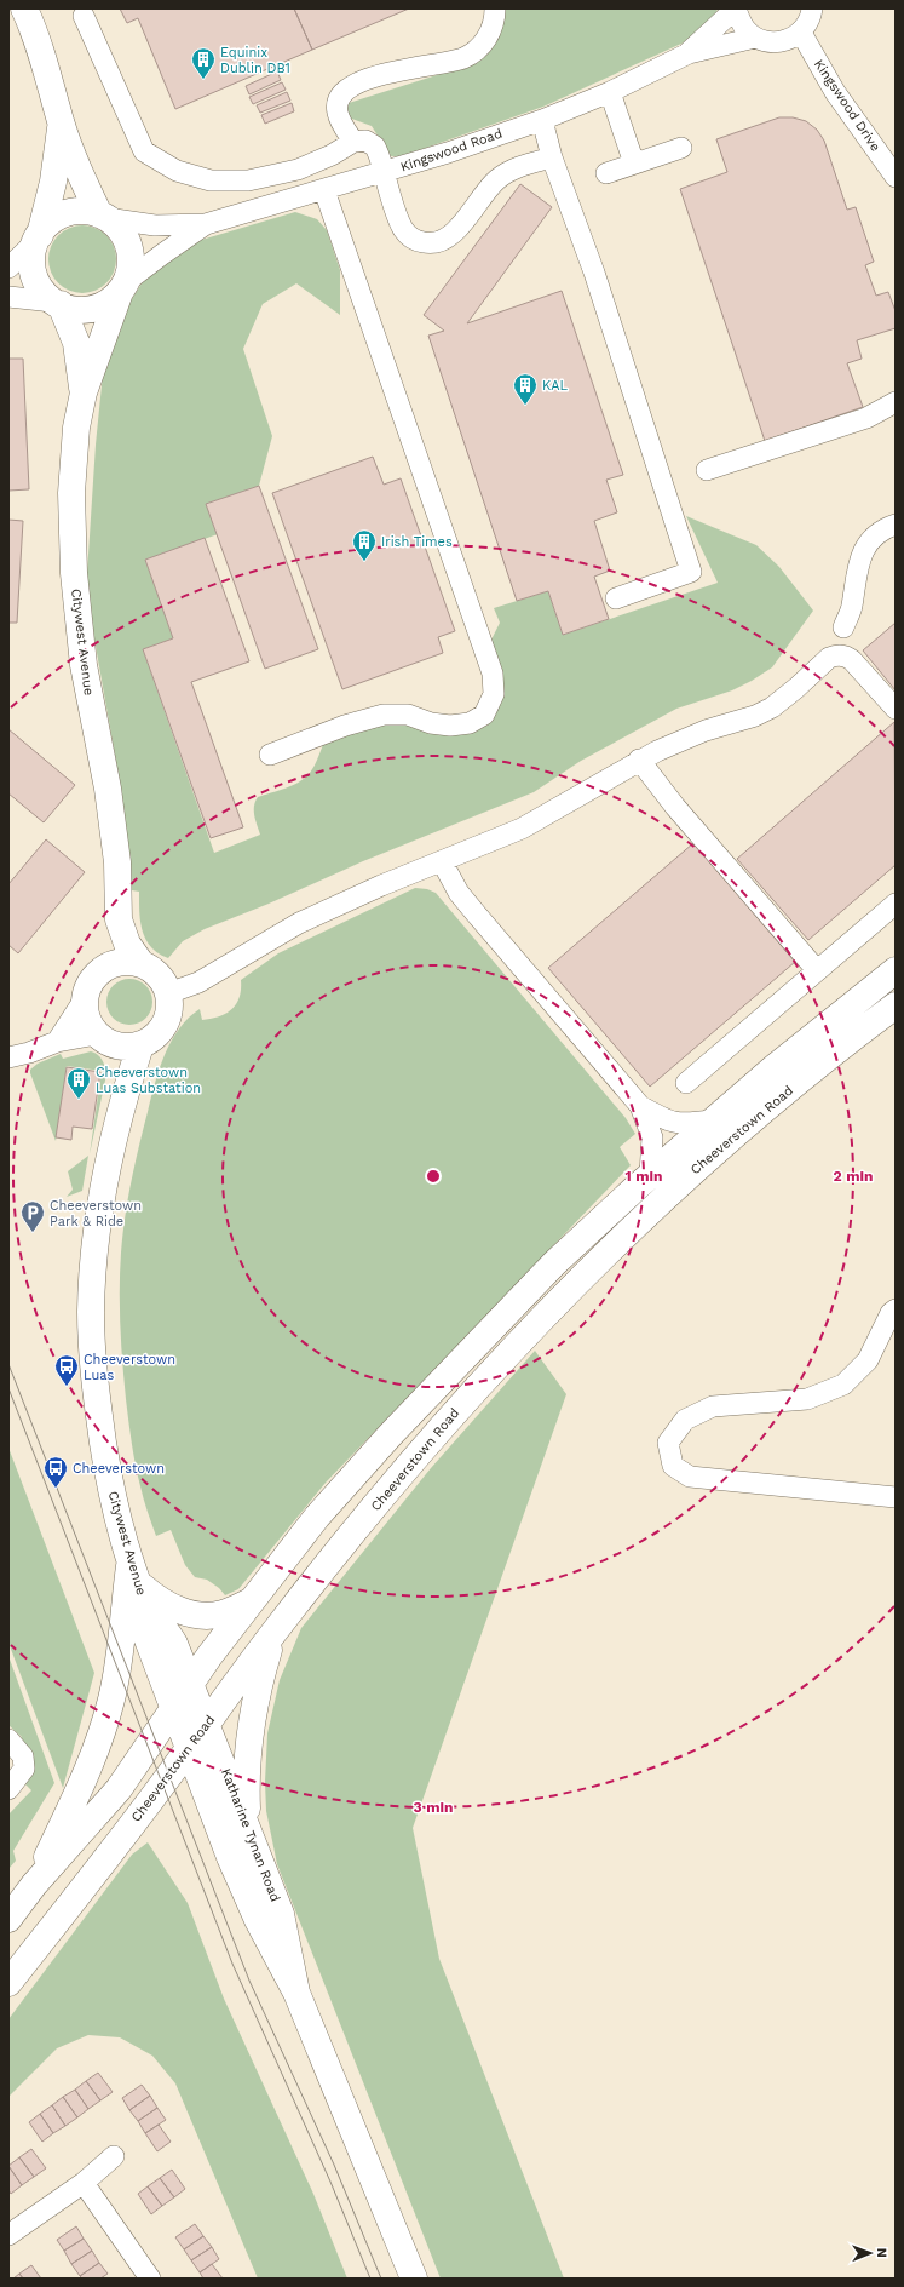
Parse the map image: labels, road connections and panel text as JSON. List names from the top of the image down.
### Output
{
  "streets": {
    "main road": ["Citywest Avenue", "Cheeverstown Road", "Katharine Tynan Road"],
    "street": ["Kingswood Drive", "Kingswood Road"]
  },
  "crossings": [
    ["Kingswood Road", "Citywest Avenue"],
    ["Citywest Avenue", "Cheeverstown Road"],
    ["Citywest Avenue", "Katharine Tynan Road"],
    ["Cheeverstown Road", "Katharine Tynan Road"]
  ],
  "places": {
    "building": [
      "Equinix Dublin DB1",
      "KAL",
      "Irish Times",
      "Cheeverstown Luas Substation"
    ],
    "parking": ["Cheeverstown Park & Ride"],
    "bus stop": ["Cheeverstown Luas", "Cheeverstown"]
  },
  "north": "right",
  "rings": ["1 min", "2 min", "3 min"]
}
